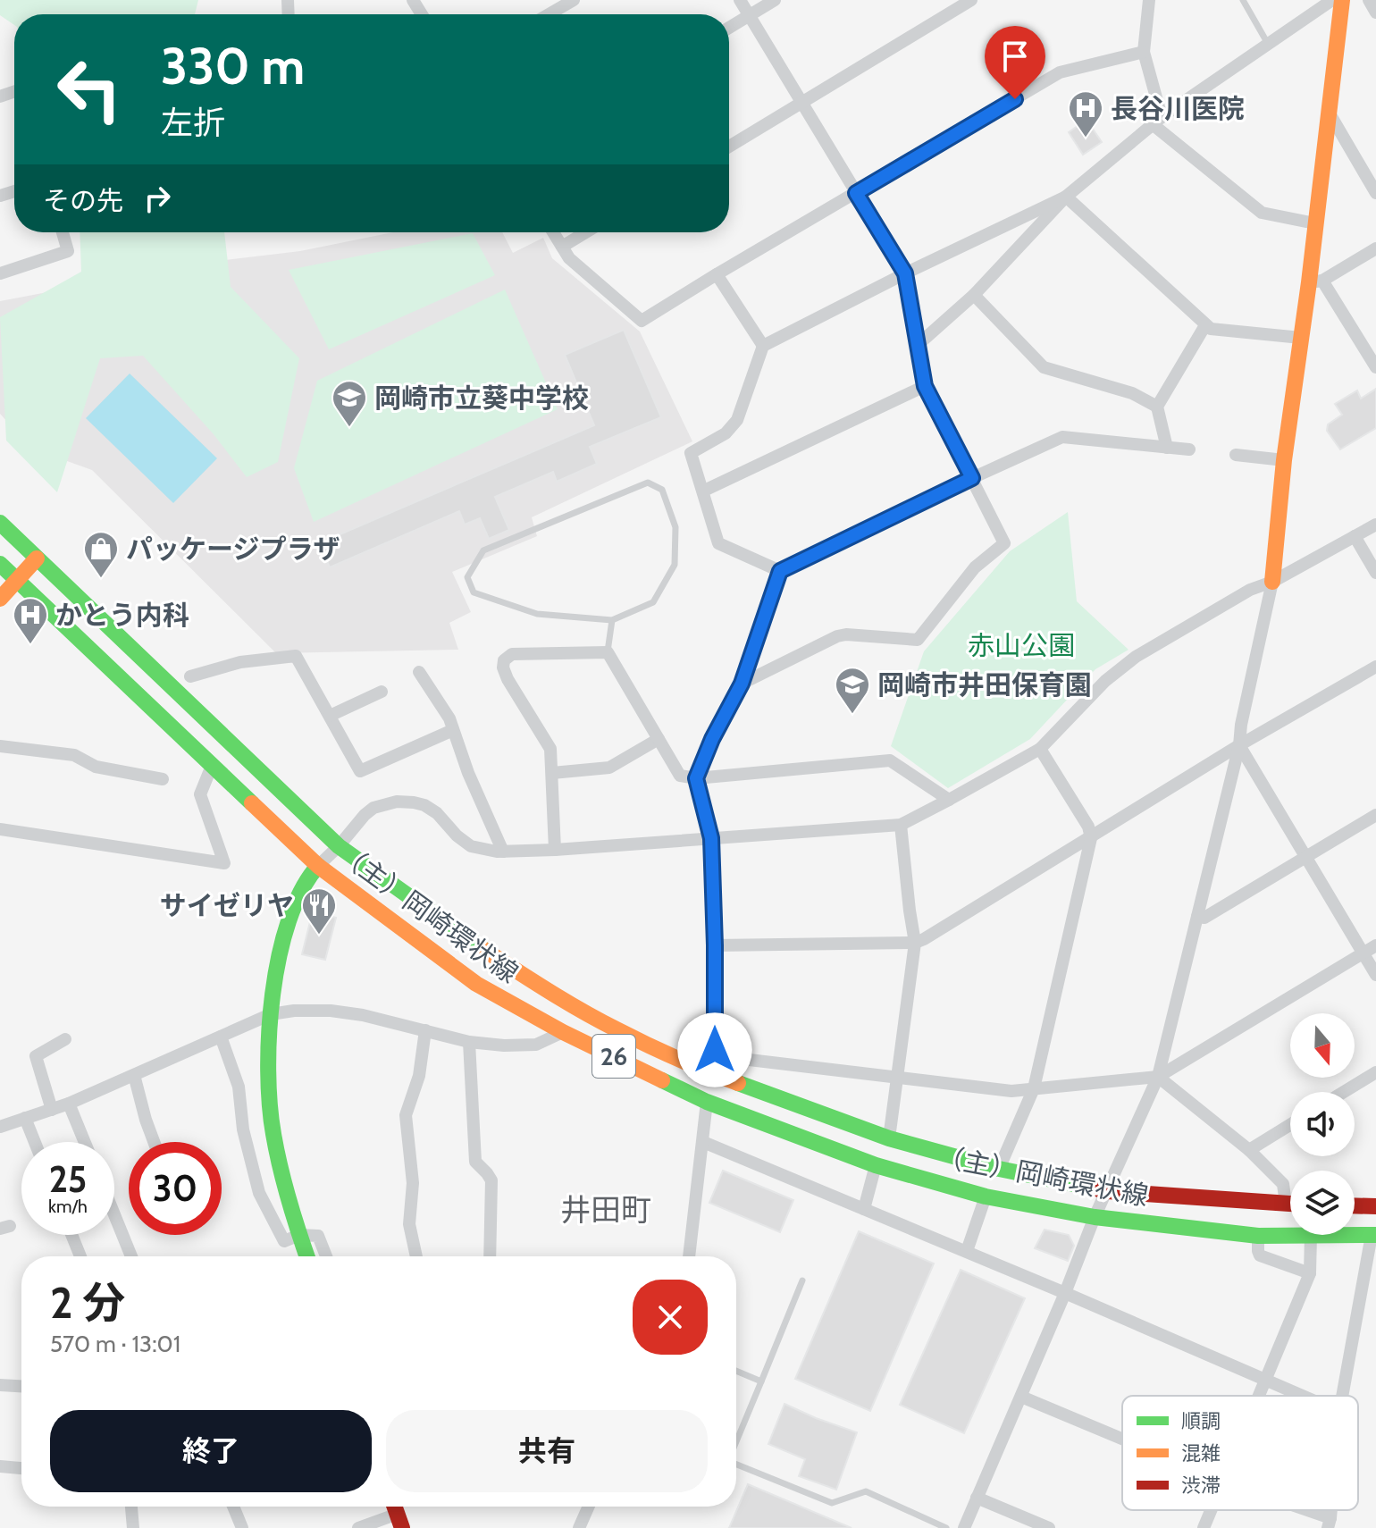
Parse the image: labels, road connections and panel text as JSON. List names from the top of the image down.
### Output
{
  "streets": {
    "main road": ["（主）岡崎環状線", "26"]
  },
  "districts": ["井田町"],
  "parks": ["赤山公園"],
  "places": {
    "hospital": ["長谷川医院", "かとう内科"],
    "school or university": ["岡崎市立葵中学校", "岡崎市井田保育園"],
    "shop": ["パッケージプラザ"],
    "restaurant": ["サイゼリヤ"]
  },
  "legend": ["順調", "混雑", "渋滞"],
  "north": "bottom",
  "page": {
    "turn": ["330 m", "左折"],
    "then": "その先",
    "speed": "25 km/h",
    "limit": "30",
    "heading": ["2 分", "570 m · 13:01"],
    "buttons": ["終了", "共有"]
  }
}
